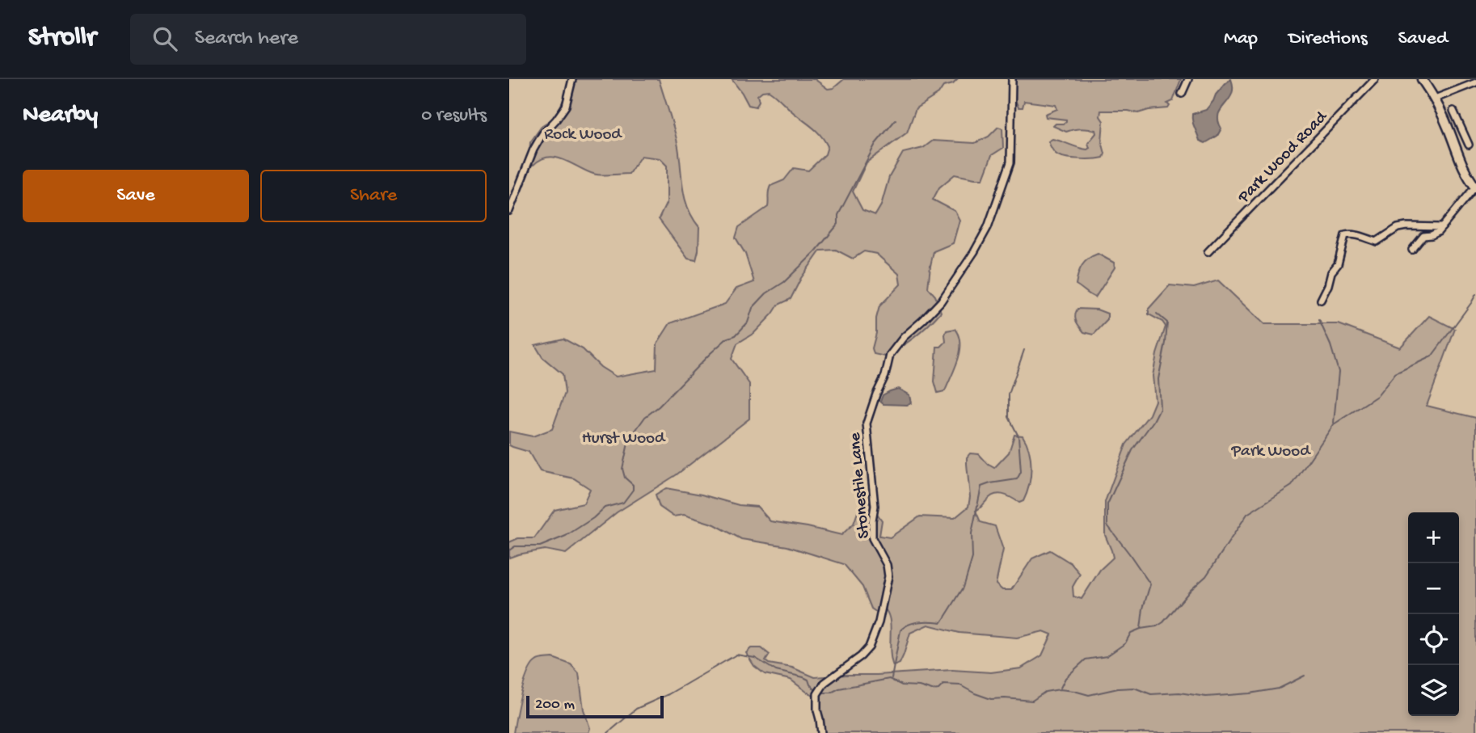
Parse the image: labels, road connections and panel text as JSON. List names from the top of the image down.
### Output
{
  "streets": {
    "street": ["Park Wood Road", "Stonestile Lane"]
  },
  "parks": ["Rock Wood", "Hurst Wood", "Park Wood"],
  "scale_bar": "200 m",
  "page": {
    "header": "Strollr",
    "search": "Search here",
    "nav": ["Map", "Directions", "Saved"],
    "heading": ["Nearby", "0 results"],
    "buttons": ["Save", "Share"],
    "map_buttons": ["+", "−"],
    "scale": "200 m"
  }
}
